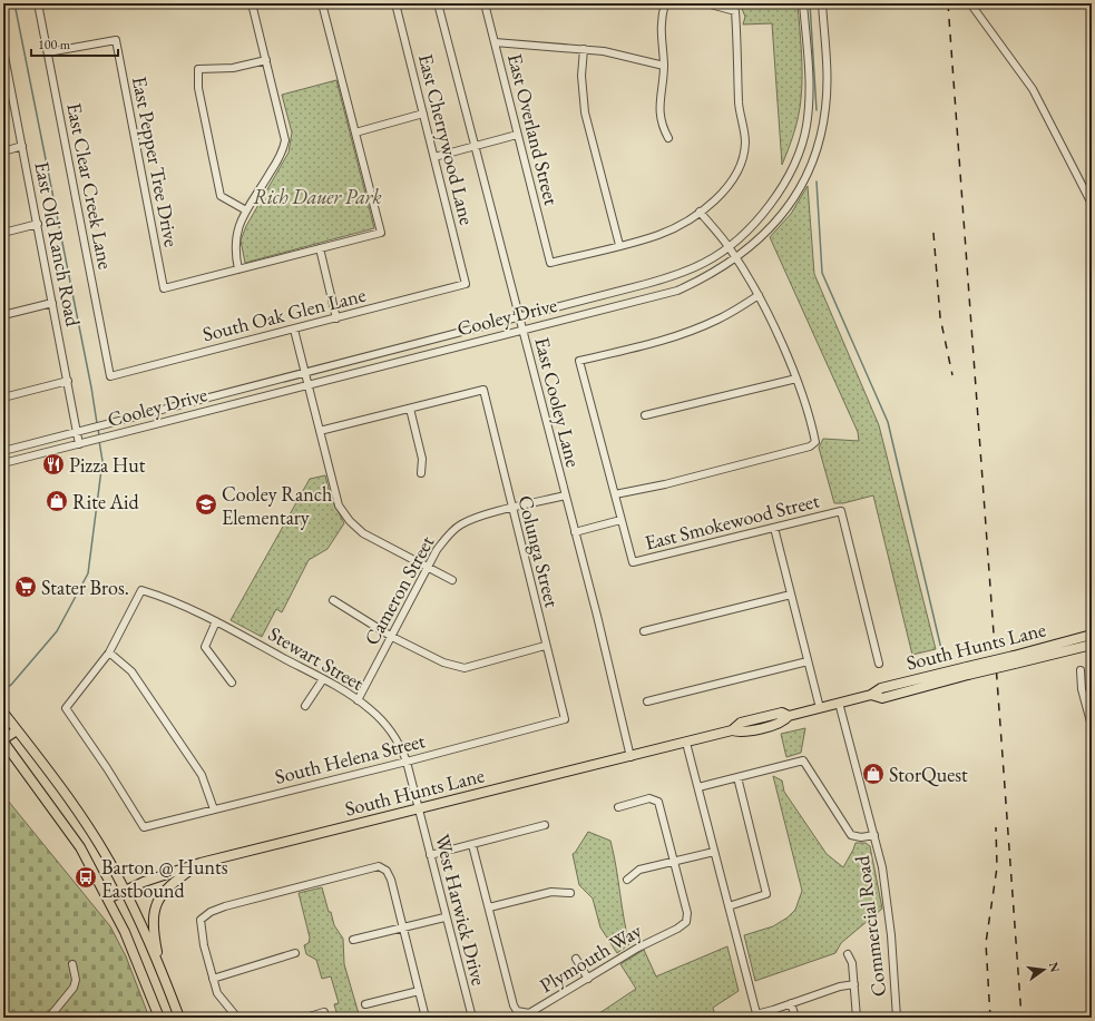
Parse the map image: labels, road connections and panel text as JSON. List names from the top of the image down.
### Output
{
  "streets": {
    "main road": ["South Hunts Lane"],
    "street": [
      "East Overland Street",
      "East Cherrywood Lane",
      "East Pepper Tree Drive",
      "East Clear Creek Lane",
      "East Old Ranch Road",
      "South Oak Glen Lane",
      "Cooley Drive",
      "East Cooley Lane",
      "East Smokewood Street",
      "Colunga Street",
      "Cameron Street",
      "Stewart Street",
      "South Helena Street",
      "West Harwick Drive",
      "Commercial Road",
      "Plymouth Way"
    ]
  },
  "crossings": [
    ["East Cherrywood Lane", "South Oak Glen Lane"],
    ["East Pepper Tree Drive", "East Clear Creek Lane"],
    ["East Clear Creek Lane", "South Oak Glen Lane"],
    ["East Old Ranch Road", "Cooley Drive"],
    ["Cooley Drive", "East Cooley Lane"],
    ["East Cooley Lane", "Cameron Street"],
    ["East Cooley Lane", "South Hunts Lane"],
    ["Colunga Street", "Cameron Street"],
    ["Colunga Street", "South Helena Street"],
    ["Cameron Street", "Stewart Street"],
    ["South Hunts Lane", "Stewart Street"],
    ["South Hunts Lane", "West Harwick Drive"],
    ["South Hunts Lane", "Commercial Road"],
    ["Stewart Street", "South Helena Street"],
    ["Stewart Street", "West Harwick Drive"]
  ],
  "parks": ["Rich Dauer Park"],
  "places": {
    "restaurant": ["Pizza Hut"],
    "shop": ["Rite Aid", "StorQuest"],
    "school or university": ["Cooley Ranch Elementary"],
    "supermarket": ["Stater Bros."],
    "bus stop": ["Barton @ Hunts Eastbound"]
  },
  "scale_bar": "100 m",
  "north": "right"
}
